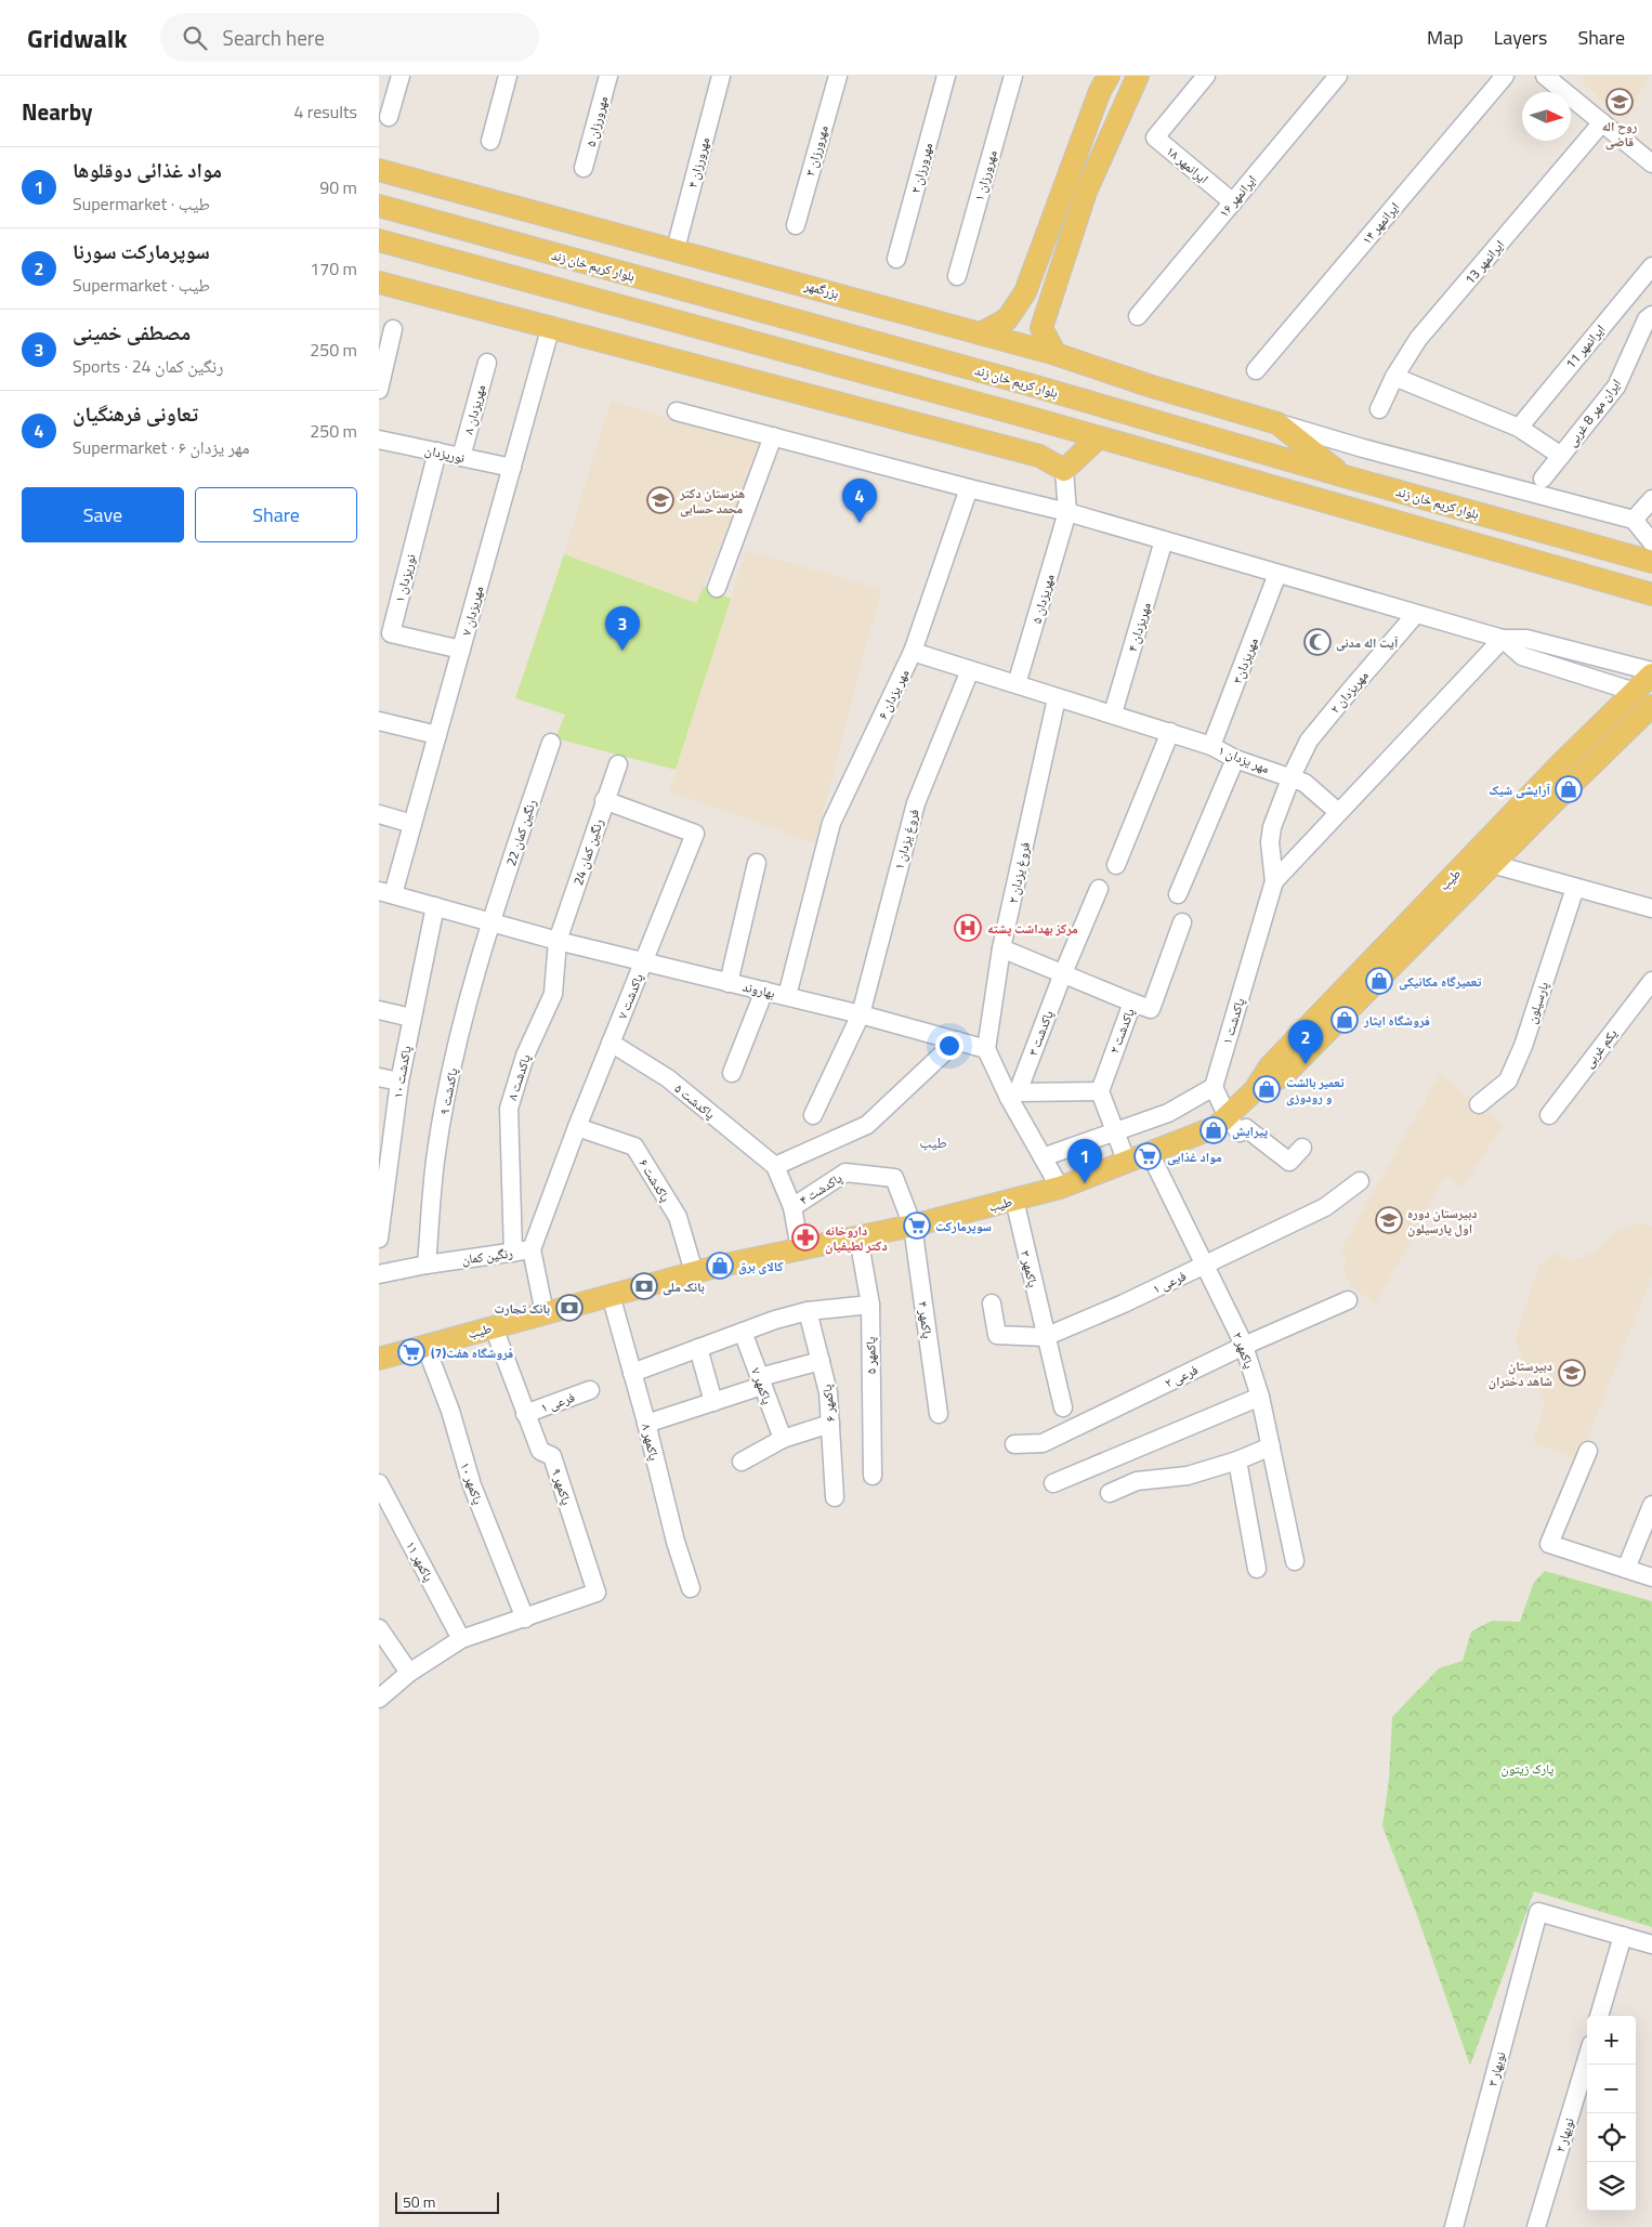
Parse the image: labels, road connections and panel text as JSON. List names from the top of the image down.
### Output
{
  "streets": {
    "main road": ["بلوار کریم خان زند", "بزرگمهر", "طیب"],
    "street": [
      "مهرورزان ۵",
      "مهرورزان ۳",
      "مهرورزان ۴",
      "ایرانمهر ۱۸",
      "مهرورزان ۲",
      "مهرورزان ۱",
      "ایرانمهر ۱۶",
      "ایرانمهر ۱۴",
      "ایرانمهر 13",
      "ایرانمهر 11",
      "مهریزدان ۸",
      "ایران مهر 8 غربی",
      "نوریزدان",
      "نوریزدان ۱",
      "مهریزدان ۵",
      "مهریزدان ۷",
      "مهریزدان ۴",
      "مهریزدان۳",
      "مهریزدان ۲",
      "مهر یزدان ۶",
      "مهر یزدان ۱",
      "رنگین کمان 22",
      "فروغ یزدان ۱",
      "رنگین کمان 24",
      "فروغ یزدان ۲",
      "بهاروند",
      "پاکدشت ۷",
      "پارسیلون",
      "پاکدشت ۱",
      "پاکدشت ۲",
      "پاکدشت ۳",
      "یکم غربی",
      "پاکدشت ۱۰",
      "پاکدشت ۸",
      "پاکدشت ۹",
      "پاکدشت ۵",
      "پاکدشت ۶",
      "پاکدشت ۴",
      "رنگین کمان",
      "پاکمهر ۳",
      "فرعی ۱",
      "پاکمهر ۴",
      "پاکمهر ۲",
      "پاکمهر ۵",
      "فرعی ۲",
      "پاکمهر ۷",
      "پاکمهر ۶",
      "پاکمهر ۸",
      "پاکمهر ۱۰",
      "پاکمهر ۹",
      "پاکمهر ۱۱",
      "نوبهار ۳",
      "نوبهار ۲"
    ]
  },
  "crossings": [
    ["مهرورزان ۴", "بزرگمهر"],
    ["ایرانمهر ۱۸", "ایرانمهر ۱۶"],
    ["مهریزدان ۸", "نوریزدان"],
    ["نوریزدان", "نوریزدان ۱"],
    ["نوریزدان", "مهریزدان ۷"],
    ["نوریزدان ۱", "مهریزدان ۷"],
    ["مهریزدان ۵", "مهر یزدان ۱"],
    ["مهریزدان ۷", "بهاروند"],
    ["مهریزدان ۴", "مهر یزدان ۱"],
    ["مهریزدان۳", "مهر یزدان ۱"],
    ["مهریزدان ۲", "مهر یزدان ۱"],
    ["مهریزدان ۲", "پاکدشت ۱"],
    ["مهر یزدان ۶", "مهر یزدان ۱"],
    ["مهر یزدان ۶", "بهاروند"],
    ["مهر یزدان ۱", "فروغ یزدان ۱"],
    ["مهر یزدان ۱", "فروغ یزدان ۲"],
    ["مهر یزدان ۱", "پاکدشت ۱"],
    ["رنگین کمان 22", "بهاروند"],
    ["رنگین کمان 22", "پاکدشت ۹"],
    ["فروغ یزدان ۱", "بهاروند"],
    ["رنگین کمان 24", "بهاروند"],
    ["رنگین کمان 24", "پاکدشت ۷"],
    ["رنگین کمان 24", "پاکدشت ۸"],
    ["فروغ یزدان ۲", "بهاروند"],
    ["طیب", "پاکدشت ۶"],
    ["طیب", "پاکدشت ۴"],
    ["طیب", "رنگین کمان"],
    ["طیب", "پاکمهر ۳"],
    ["طیب", "پاکمهر ۴"],
    ["طیب", "پاکمهر ۲"],
    ["طیب", "پاکمهر ۵"],
    ["طیب", "پاکمهر ۸"],
    ["طیب", "پاکمهر ۱۰"],
    ["طیب", "پاکمهر ۹"],
    ["بهاروند", "پاکدشت ۷"],
    ["بهاروند", "پاکدشت ۱۰"],
    ["بهاروند", "پاکدشت ۸"],
    ["بهاروند", "پاکدشت ۹"],
    ["پاکدشت ۷", "پاکدشت ۵"],
    ["پاکدشت ۷", "پاکدشت ۶"],
    ["پاکدشت ۷", "رنگین کمان"],
    ["پاکدشت ۸", "رنگین کمان"],
    ["پاکدشت ۹", "رنگین کمان"],
    ["پاکدشت ۴", "پاکمهر ۴"],
    ["پاکمهر ۳", "فرعی ۱"],
    ["فرعی ۱", "پاکمهر ۲"],
    ["فرعی ۱", "پاکمهر ۹"],
    ["پاکمهر ۲", "فرعی ۲"],
    ["پاکمهر ۱۰", "پاکمهر ۹"]
  ],
  "districts": ["طیب"],
  "parks": ["پارک زیتون"],
  "places": {
    "school or university": [
      "روح اله قاضی",
      "هنرستان دکتر محمد حسابی",
      "دبیرستان دوره اول پارسیلون",
      "دبیرستان شاهد دختران"
    ],
    "mosque": ["آیت اله مدنی"],
    "shop": [
      "آرایشی شیک",
      "تعمیرگاه مکانیکی",
      "فروشگاه ایثار",
      "تعمیر بالشت و رودوزی",
      "پیرایش",
      "کالای برق"
    ],
    "hospital": ["مرکز بهداشت پشته"],
    "supermarket": ["مواد غذایی", "سوپرمارکت", "فروشگاه هفت(7)"],
    "pharmacy": ["داروخانه دکتر لطیفیان"],
    "bank": ["بانک ملی", "بانک تجارت"]
  },
  "scale_bar": "50 m",
  "north": "right",
  "page": {
    "header": "Gridwalk",
    "search": "Search here",
    "nav": ["Map", "Layers", "Share"],
    "heading": ["Nearby", "4 results"],
    "list": [
      {
        "mark": "1",
        "name": "مواد غذائی دوقلوها",
        "note": "Supermarket · طیب",
        "value": "90 m"
      },
      {
        "mark": "2",
        "name": "سوپرمارکت سورنا",
        "note": "Supermarket · طیب",
        "value": "170 m"
      },
      {
        "mark": "3",
        "name": "مصطفی خمینی",
        "note": "Sports · رنگین کمان 24",
        "value": "250 m"
      },
      {
        "mark": "4",
        "name": "تعاونی فرهنگیان",
        "note": "Supermarket · مهر یزدان ۶",
        "value": "250 m"
      }
    ],
    "buttons": ["Save", "Share"],
    "pins": [
      "4",
      "3",
      "2",
      "1"
    ],
    "map_buttons": ["+", "−"],
    "scale": "50 m"
  }
}
